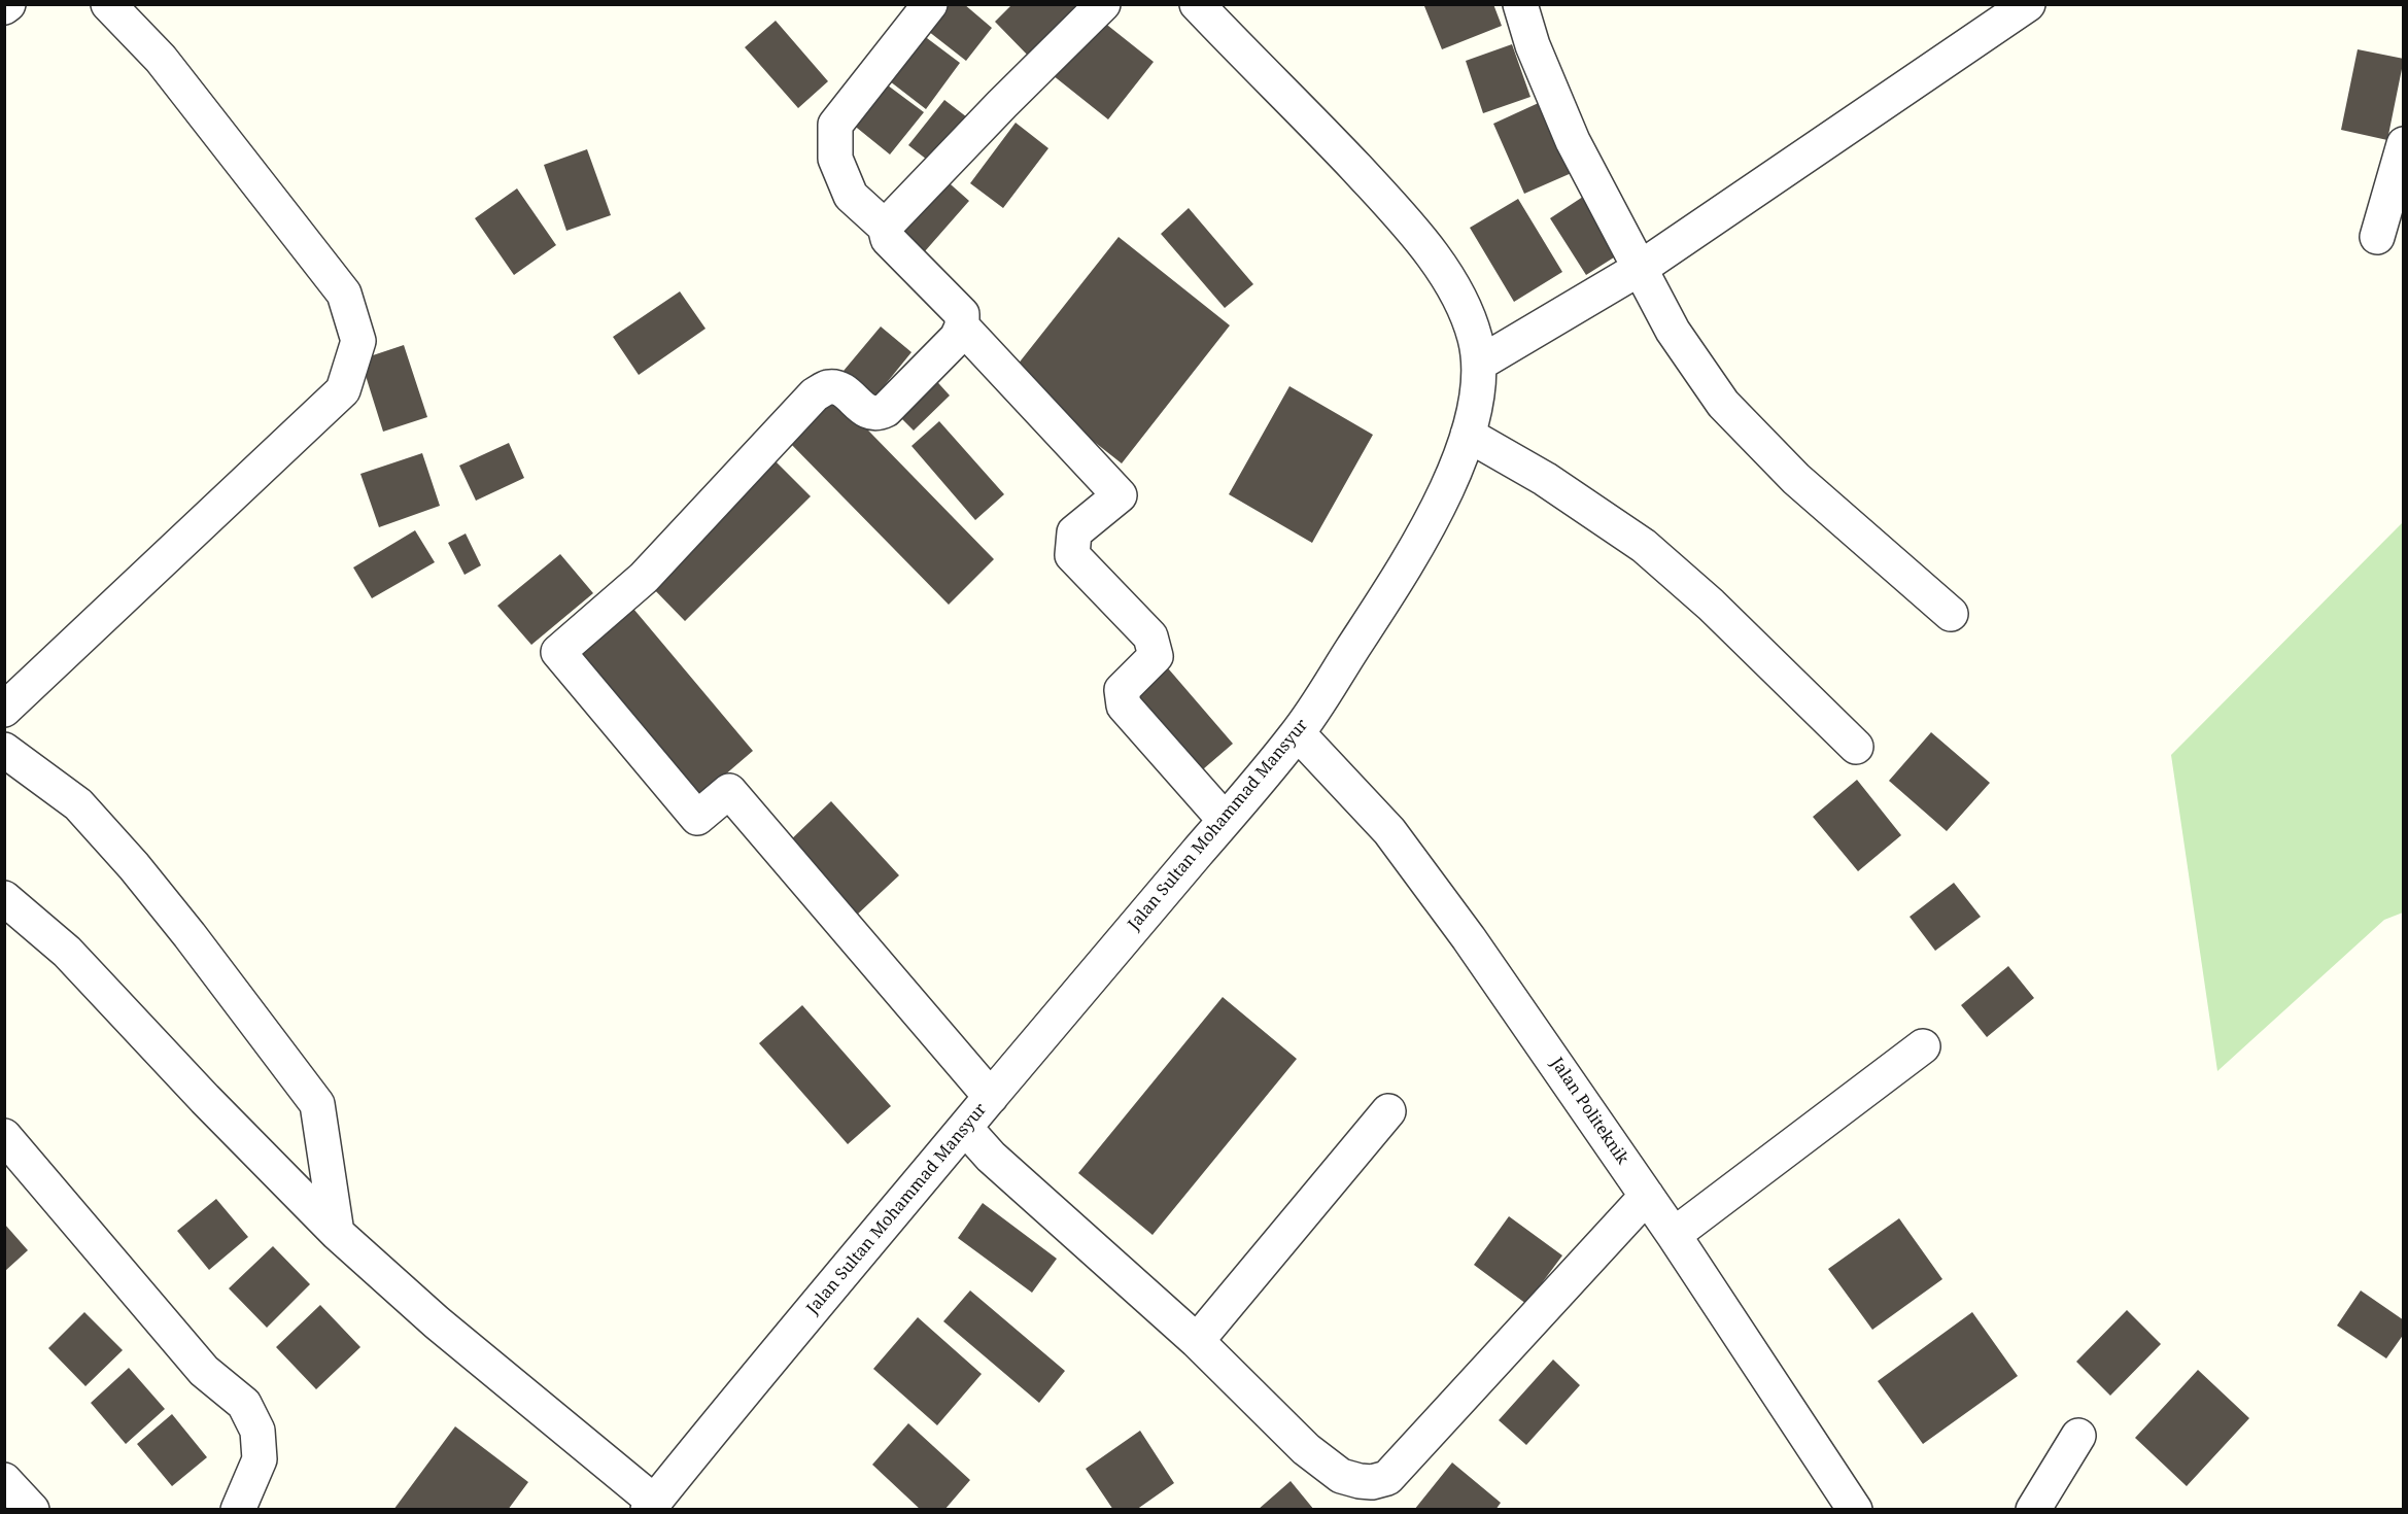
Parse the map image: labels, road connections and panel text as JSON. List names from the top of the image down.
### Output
{
  "streets": {
    "street": ["Jalan Sultan Mohammad Mansyur", "Jalan Politeknik"]
  },
  "crossings": [
    ["Jalan Sultan Mohammad Mansyur", "Jalan Politeknik"]
  ]
}
